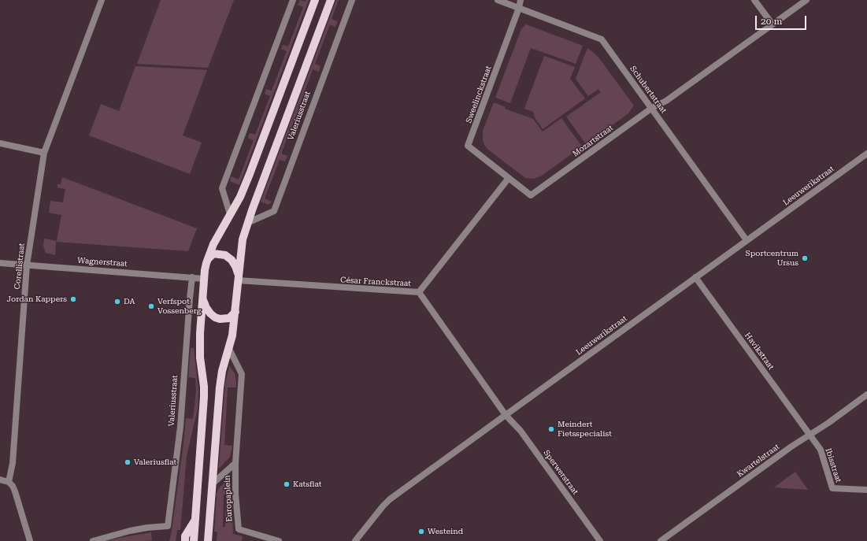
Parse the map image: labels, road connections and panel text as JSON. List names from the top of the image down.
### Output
{
  "streets": {
    "main road": ["Valeriusstraat"],
    "street": [
      "Schubertstraat",
      "Sweelinckstraat",
      "Mozartstraat",
      "Leeuwerikstraat",
      "Wagnerstraat",
      "Corellistraat",
      "César Franckstraat",
      "Havikstraat",
      "Kwartelstraat",
      "Ibisstraat",
      "Sperwerstraat",
      "Europaplein"
    ]
  },
  "crossings": [
    ["Schubertstraat", "Sweelinckstraat"],
    ["Schubertstraat", "Mozartstraat"],
    ["Schubertstraat", "Leeuwerikstraat"],
    ["Sweelinckstraat", "Mozartstraat"],
    ["Valeriusstraat", "Wagnerstraat"],
    ["Valeriusstraat", "César Franckstraat"],
    ["Leeuwerikstraat", "César Franckstraat"],
    ["Leeuwerikstraat", "Havikstraat"],
    ["Leeuwerikstraat", "Sperwerstraat"],
    ["Wagnerstraat", "Corellistraat"],
    ["César Franckstraat", "Sperwerstraat"],
    ["Havikstraat", "Kwartelstraat"],
    ["Havikstraat", "Ibisstraat"],
    ["Kwartelstraat", "Ibisstraat"]
  ],
  "places": [
    "Sportcentrum Ursus",
    "Jordan Kappers",
    "DA",
    "Verfspot Vossenberg",
    "Meindert Fietsspecialist",
    "Valeriusflat",
    "Katsflat",
    "Westeind"
  ],
  "scale_bar": "20 m"
}
